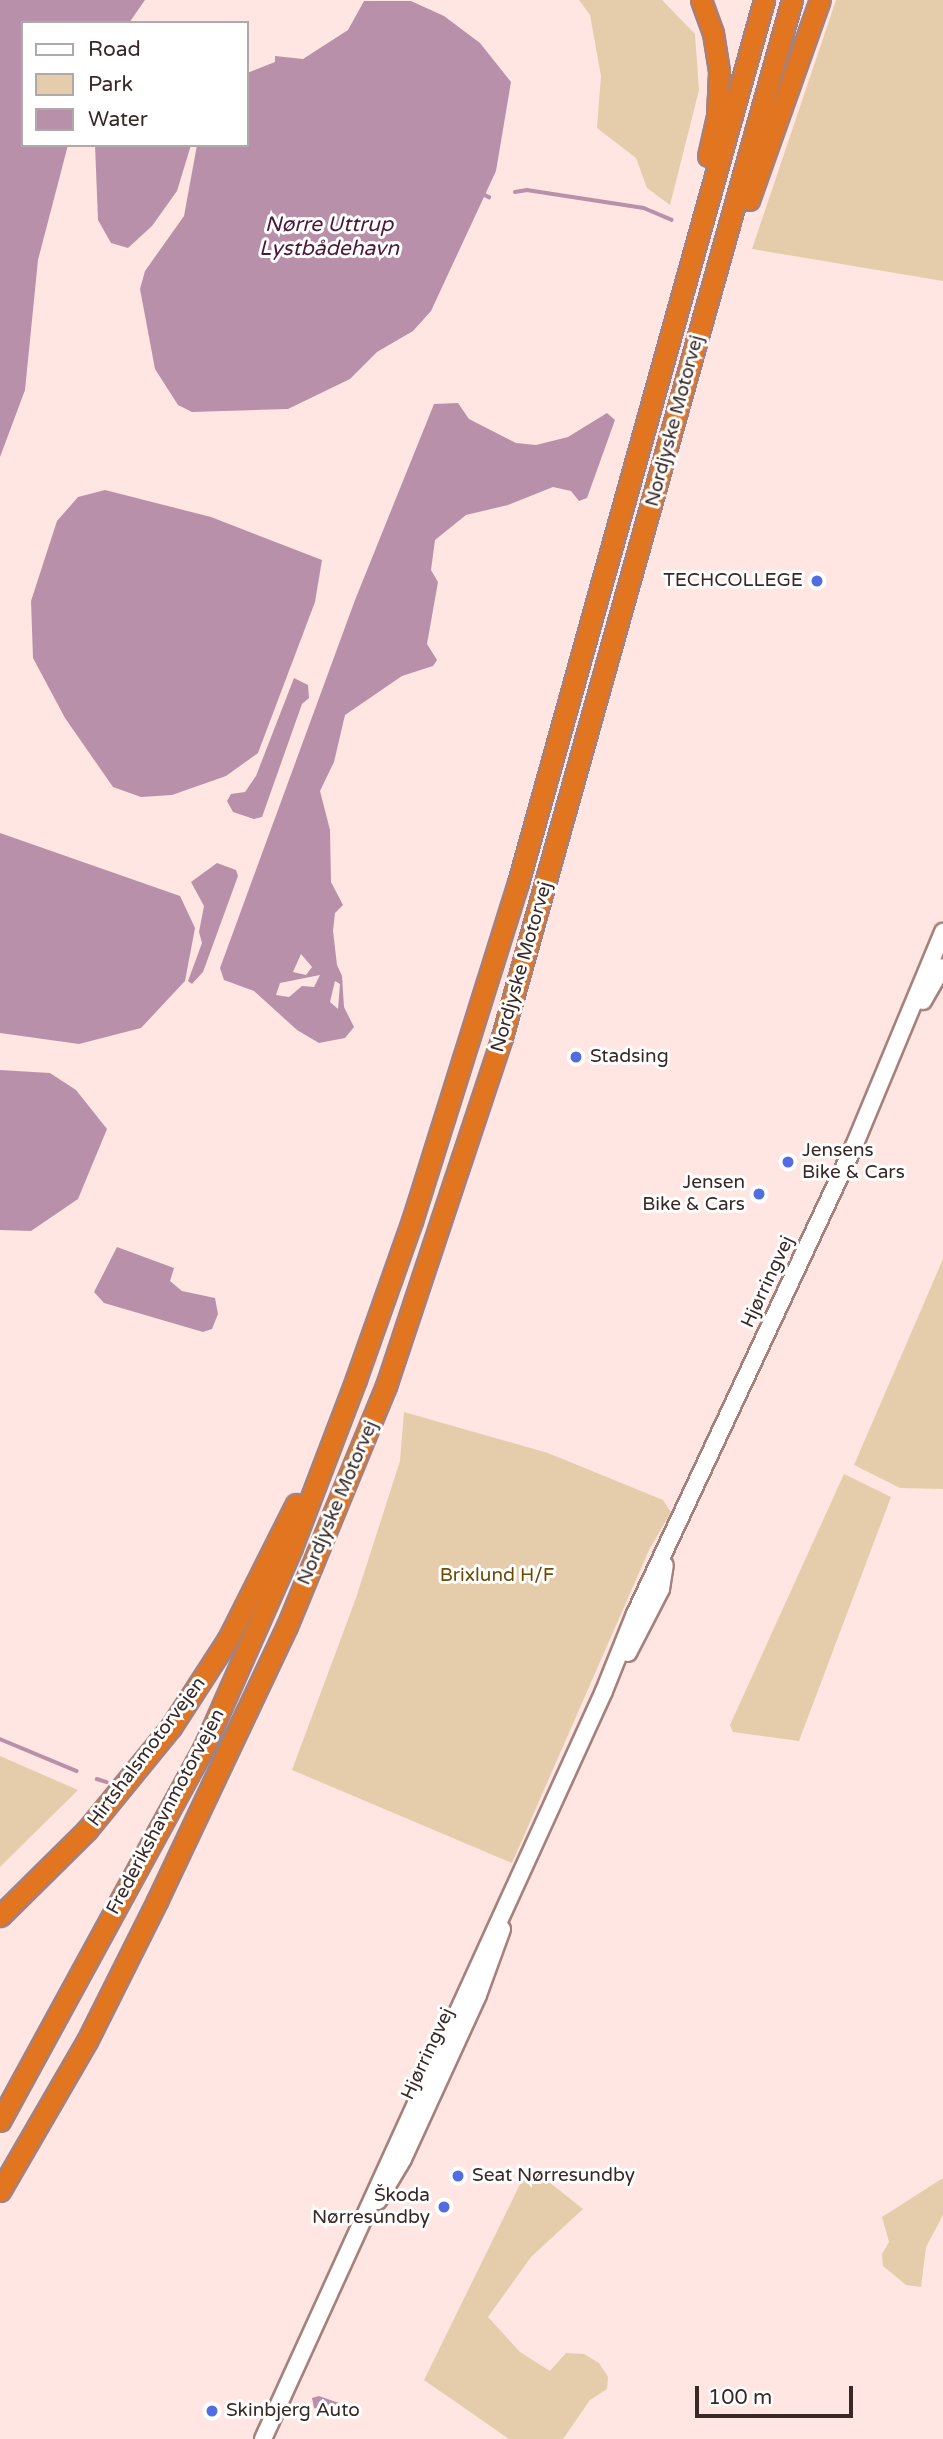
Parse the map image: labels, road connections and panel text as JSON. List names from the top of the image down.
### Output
{
  "streets": {
    "highway": ["Nordjyske Motorvej", "Hirtshalsmotorvejen", "Frederikshavnmotorvejen"],
    "main road": ["Hjørringvej"]
  },
  "crossings": [
    ["Nordjyske Motorvej", "Hirtshalsmotorvejen"],
    ["Nordjyske Motorvej", "Frederikshavnmotorvejen"],
    ["Hirtshalsmotorvejen", "Frederikshavnmotorvejen"]
  ],
  "water": ["Nørre Uttrup Lystbådehavn"],
  "parks": ["Brixlund H/F"],
  "places": [
    "TECHCOLLEGE",
    "Stadsing",
    "Jensens Bike & Cars",
    "Jensen Bike & Cars",
    "Seat Nørresundby",
    "Škoda Nørresundby",
    "Skinbjerg Auto"
  ],
  "legend": ["Road", "Park", "Water"],
  "scale_bar": "100 m"
}
